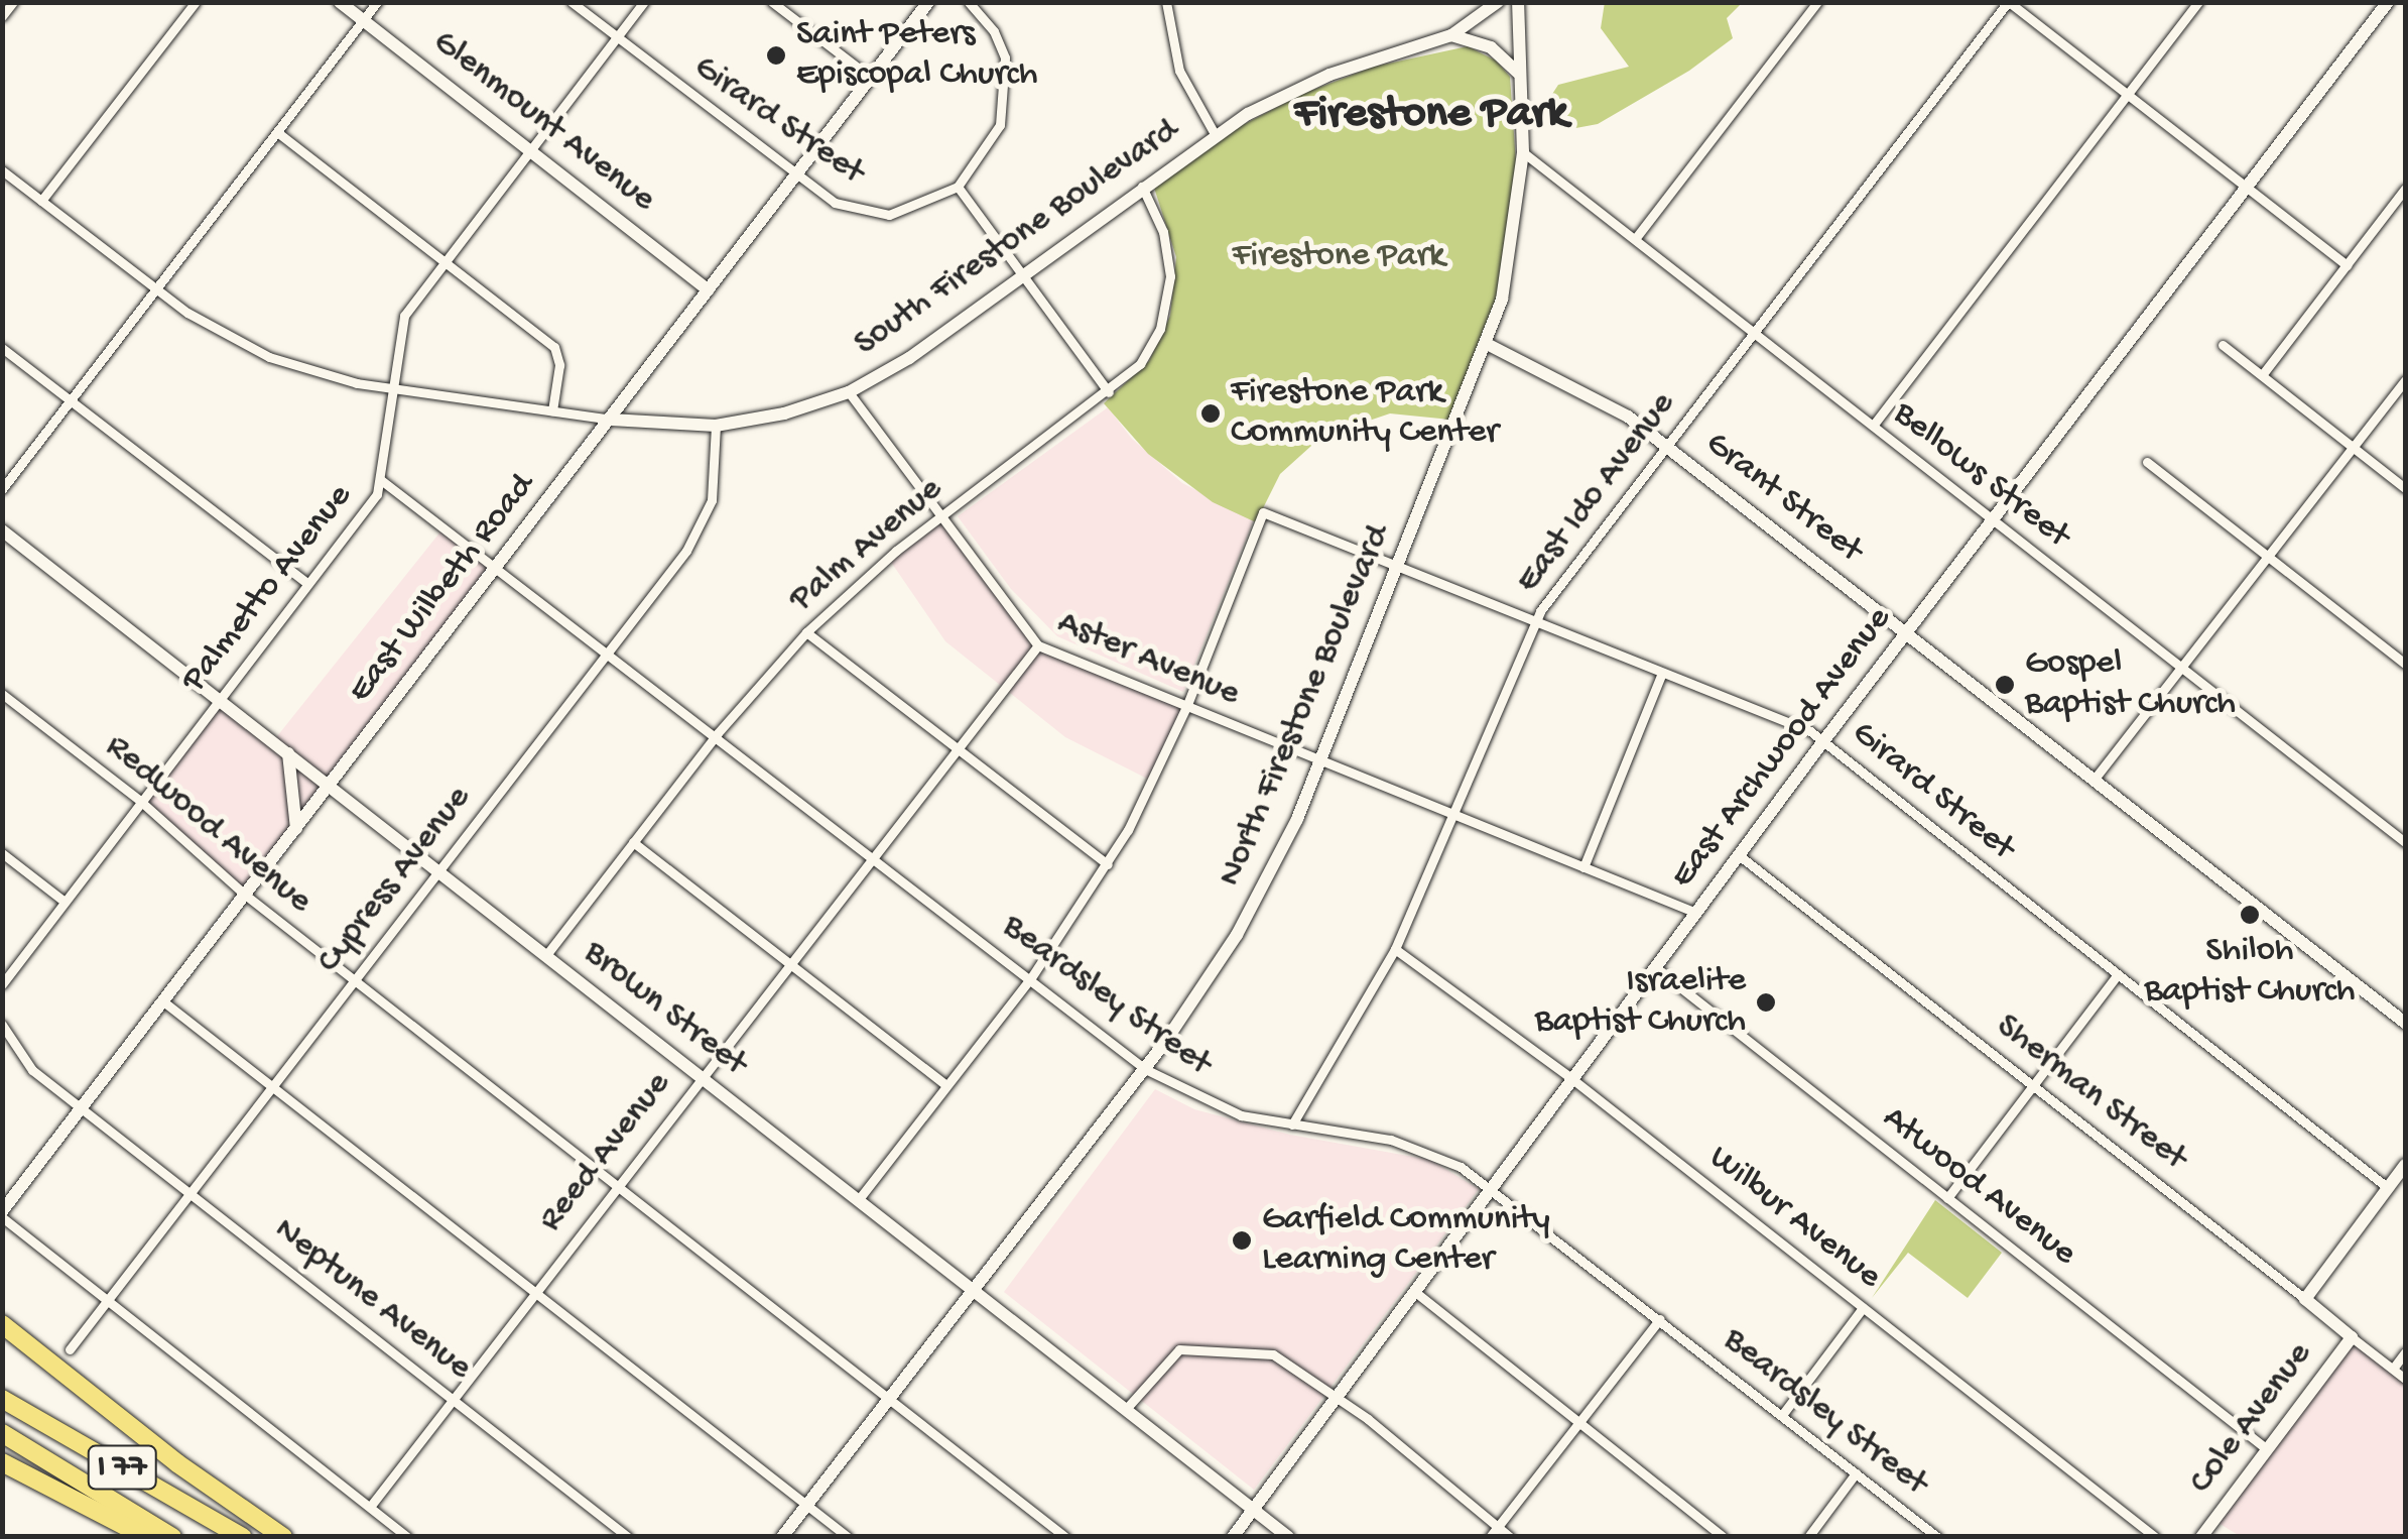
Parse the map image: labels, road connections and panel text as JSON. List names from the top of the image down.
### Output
{
  "streets": {
    "highway": ["I 77"],
    "main road": [
      "Glenmount Avenue",
      "South Firestone Boulevard",
      "Grant Street",
      "East Wilbeth Road",
      "North Firestone Boulevard",
      "East Archwood Avenue",
      "Brown Street",
      "Sherman Street",
      "Cole Avenue"
    ],
    "street": [
      "Girard Street",
      "Bellows Street",
      "East Ido Avenue",
      "Palm Avenue",
      "Palmetto Avenue",
      "Aster Avenue",
      "Redwood Avenue",
      "Cypress Avenue",
      "Beardsley Street",
      "Reed Avenue",
      "Atwood Avenue",
      "Wilbur Avenue",
      "Neptune Avenue"
    ]
  },
  "crossings": [
    ["Girard Street", "East Ido Avenue"],
    ["Girard Street", "Palmetto Avenue"],
    ["Girard Street", "East Wilbeth Road"],
    ["Girard Street", "Aster Avenue"],
    ["Girard Street", "North Firestone Boulevard"],
    ["Girard Street", "East Archwood Avenue"],
    ["Girard Street", "Cole Avenue"],
    ["Glenmount Avenue", "Palmetto Avenue"],
    ["Glenmount Avenue", "East Wilbeth Road"],
    ["South Firestone Boulevard", "Palm Avenue"],
    ["South Firestone Boulevard", "Palmetto Avenue"],
    ["South Firestone Boulevard", "East Wilbeth Road"],
    ["South Firestone Boulevard", "Aster Avenue"],
    ["South Firestone Boulevard", "Cypress Avenue"],
    ["Bellows Street", "East Ido Avenue"],
    ["Bellows Street", "North Firestone Boulevard"],
    ["Bellows Street", "East Archwood Avenue"],
    ["East Ido Avenue", "Grant Street"],
    ["East Ido Avenue", "Aster Avenue"],
    ["East Ido Avenue", "Beardsley Street"],
    ["East Ido Avenue", "Wilbur Avenue"],
    ["Grant Street", "North Firestone Boulevard"],
    ["Grant Street", "East Archwood Avenue"],
    ["Palm Avenue", "Aster Avenue"],
    ["Palm Avenue", "Beardsley Street"],
    ["Palm Avenue", "Brown Street"],
    ["Palmetto Avenue", "Redwood Avenue"],
    ["Palmetto Avenue", "Beardsley Street"],
    ["Palmetto Avenue", "Brown Street"],
    ["East Wilbeth Road", "Redwood Avenue"],
    ["East Wilbeth Road", "Beardsley Street"],
    ["East Wilbeth Road", "Brown Street"],
    ["East Wilbeth Road", "Neptune Avenue"],
    ["Aster Avenue", "North Firestone Boulevard"],
    ["Aster Avenue", "East Archwood Avenue"],
    ["Aster Avenue", "Reed Avenue"],
    ["North Firestone Boulevard", "Redwood Avenue"],
    ["North Firestone Boulevard", "Beardsley Street"],
    ["North Firestone Boulevard", "Brown Street"],
    ["East Archwood Avenue", "Beardsley Street"],
    ["East Archwood Avenue", "Brown Street"],
    ["East Archwood Avenue", "Sherman Street"],
    ["East Archwood Avenue", "Atwood Avenue"],
    ["East Archwood Avenue", "Wilbur Avenue"],
    ["Redwood Avenue", "Cypress Avenue"],
    ["Redwood Avenue", "Reed Avenue"],
    ["Cypress Avenue", "Beardsley Street"],
    ["Cypress Avenue", "Brown Street"],
    ["Cypress Avenue", "Neptune Avenue"],
    ["Beardsley Street", "Reed Avenue"],
    ["Brown Street", "Reed Avenue"],
    ["Sherman Street", "Cole Avenue"],
    ["Reed Avenue", "Neptune Avenue"],
    ["Atwood Avenue", "Cole Avenue"]
  ],
  "districts": ["Firestone Park"],
  "parks": ["Firestone Park"],
  "places": [
    "Saint Peters Episcopal Church",
    "Firestone Park Community Center",
    "Gospel Baptist Church",
    "Shiloh Baptist Church",
    "Israelite Baptist Church",
    "Garfield Community Learning Center"
  ]
}
